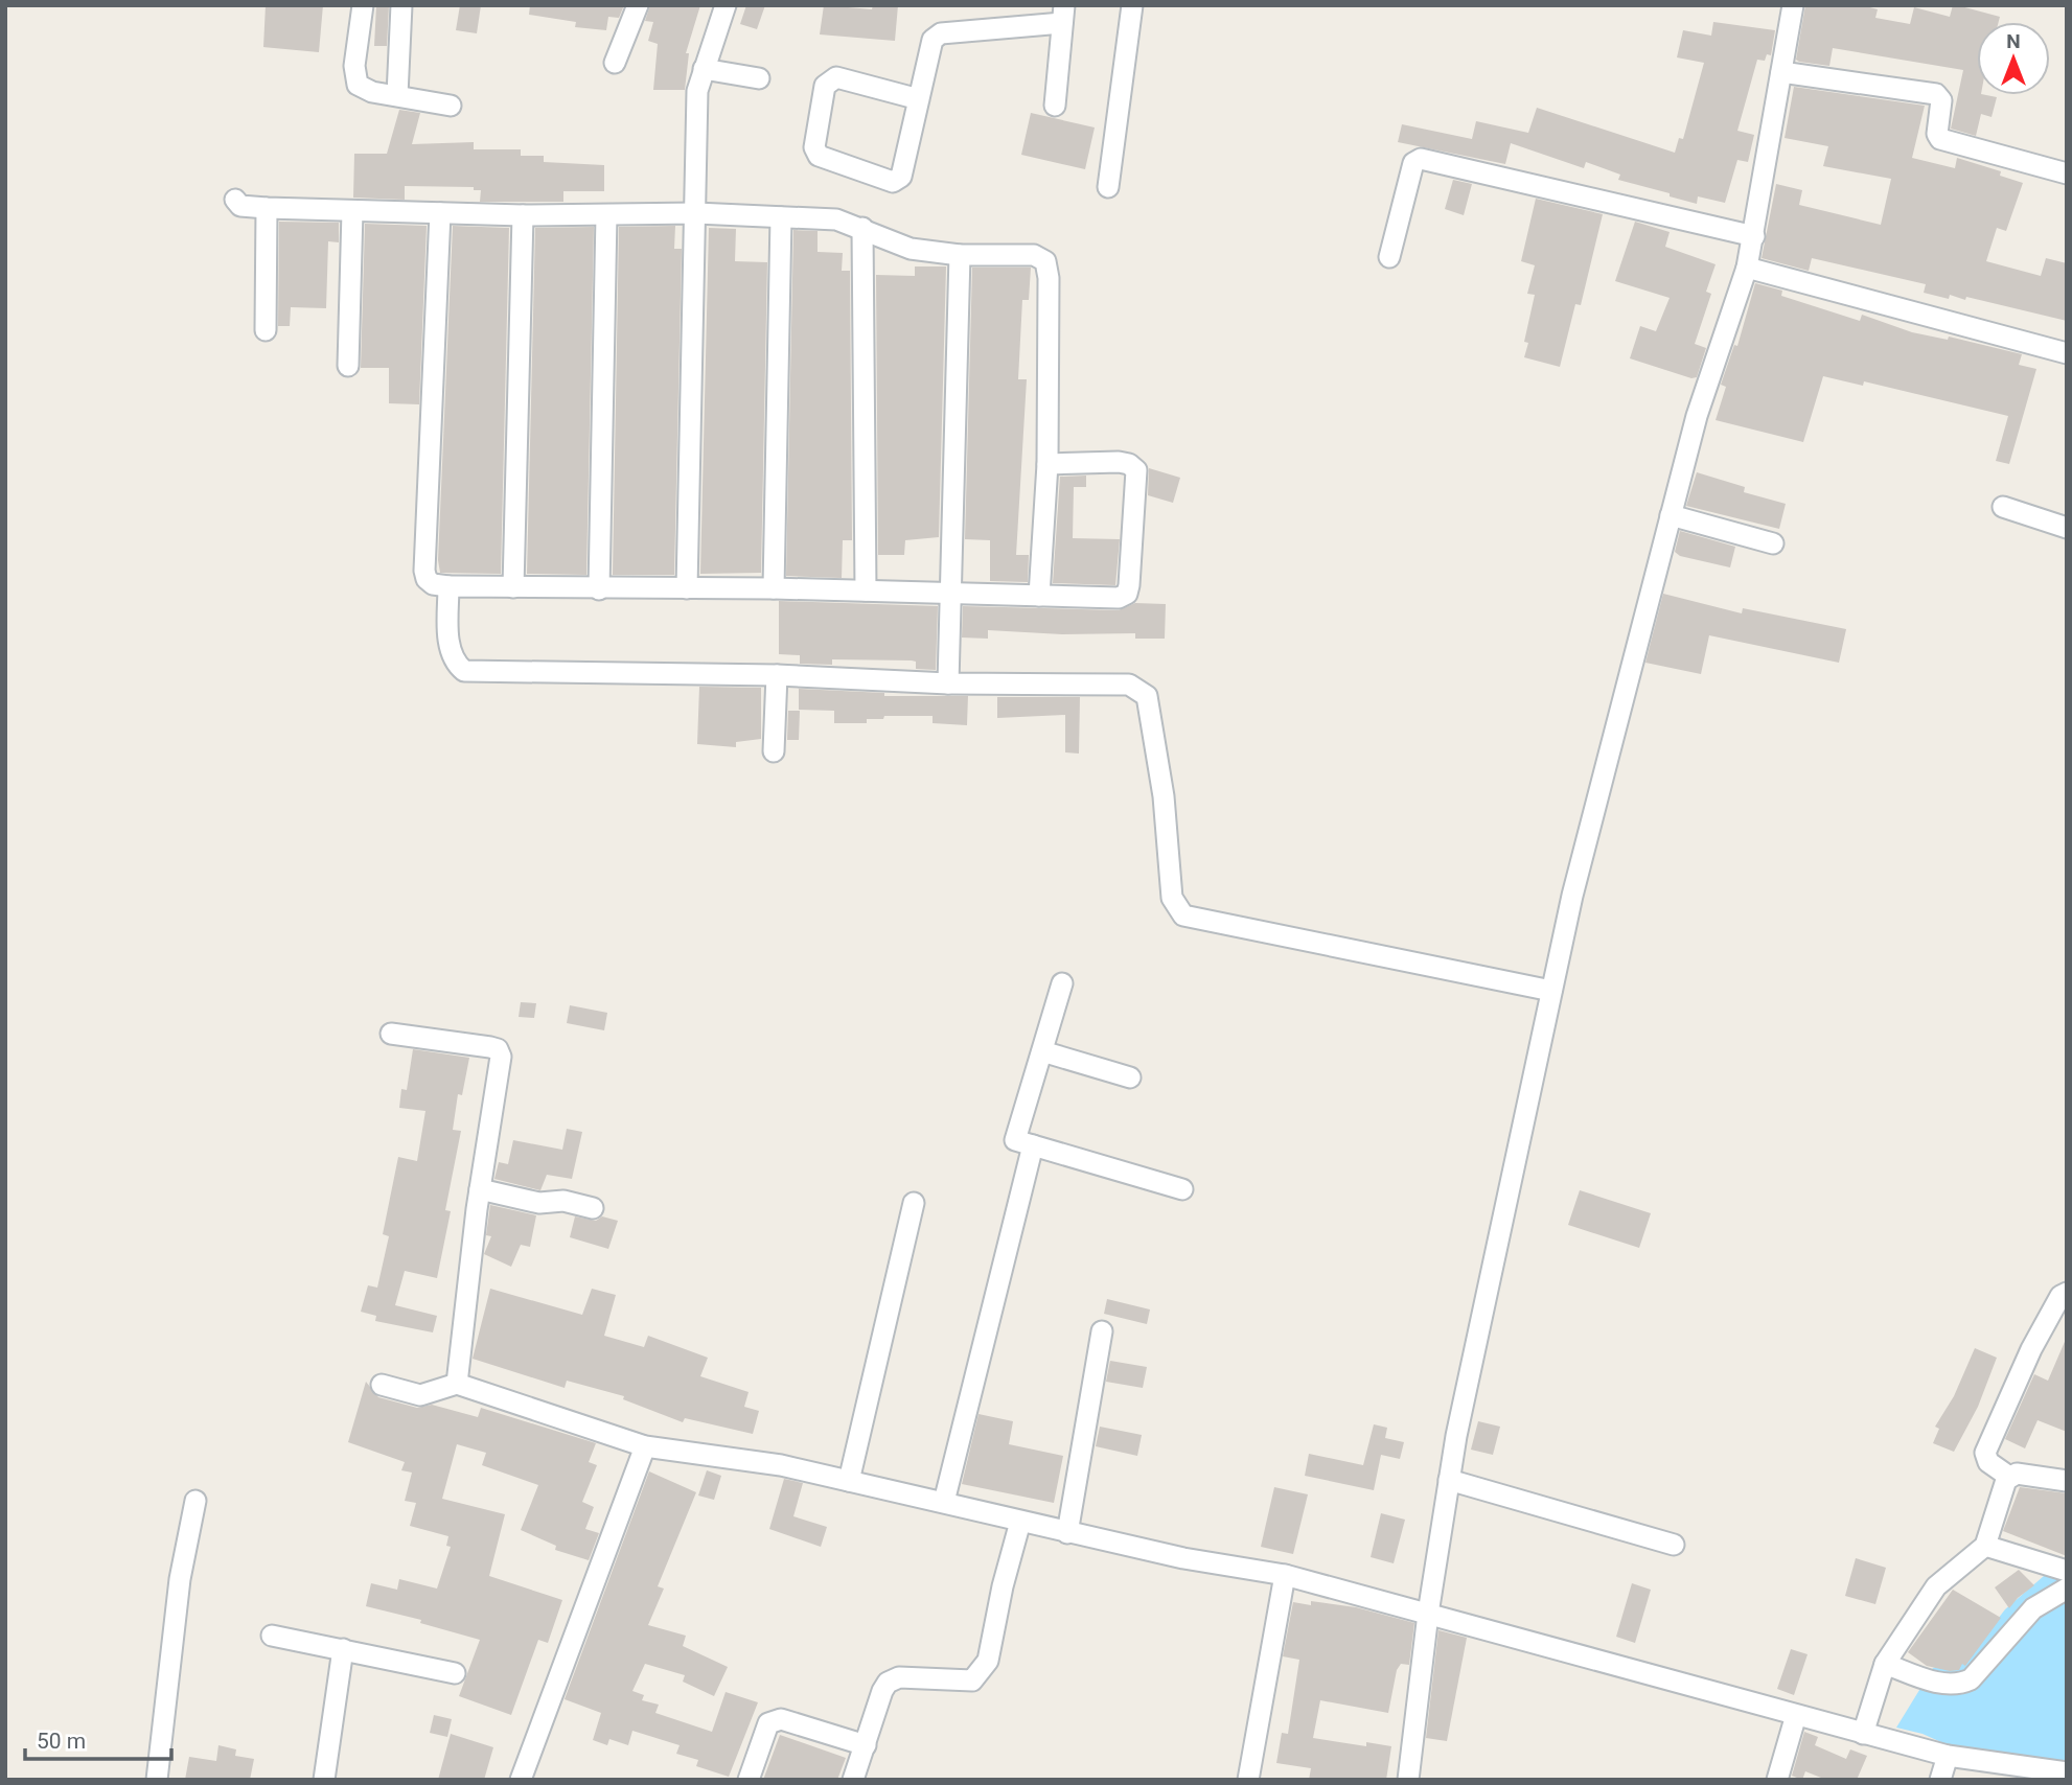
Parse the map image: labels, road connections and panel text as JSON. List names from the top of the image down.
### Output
{
  "scale_bar": "50 m",
  "north": "top"
}
